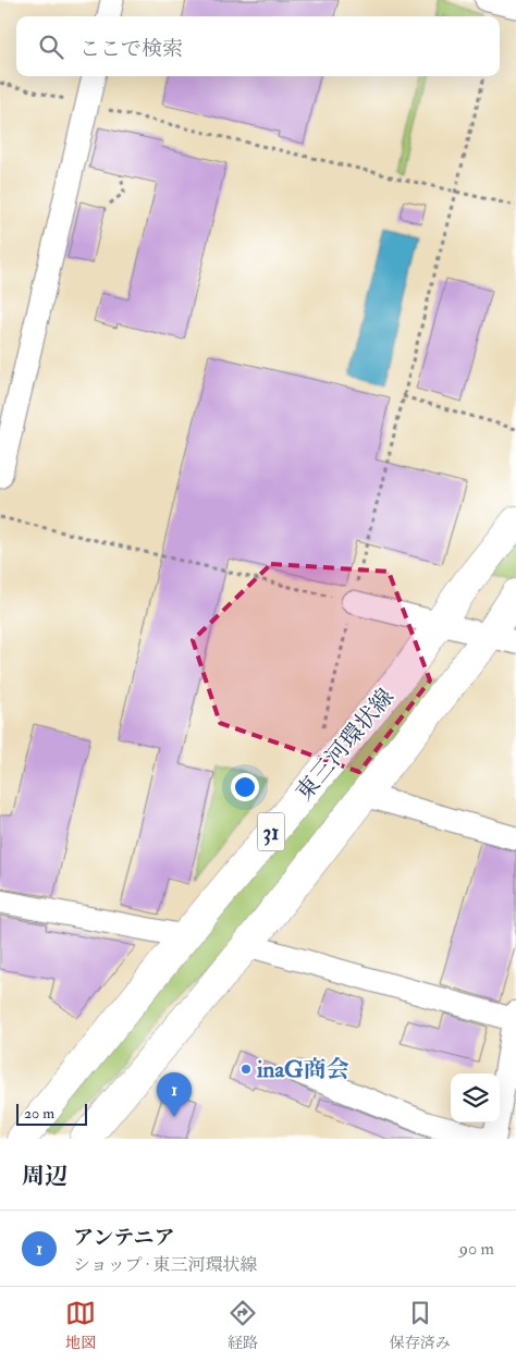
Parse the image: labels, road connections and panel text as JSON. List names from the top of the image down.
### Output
{
  "streets": {
    "main road": ["東三河環状線", "31"]
  },
  "places": ["inaG商会"],
  "scale_bar": "20 m",
  "page": {
    "search": "ここで検索",
    "pins": "1",
    "scale": "20 m",
    "heading": "周辺",
    "list": [
      {
        "mark": "1",
        "name": "アンテニア",
        "note": "ショップ · 東三河環状線",
        "value": "90 m"
      }
    ],
    "nav": ["地図", "経路", "保存済み"]
  }
}
